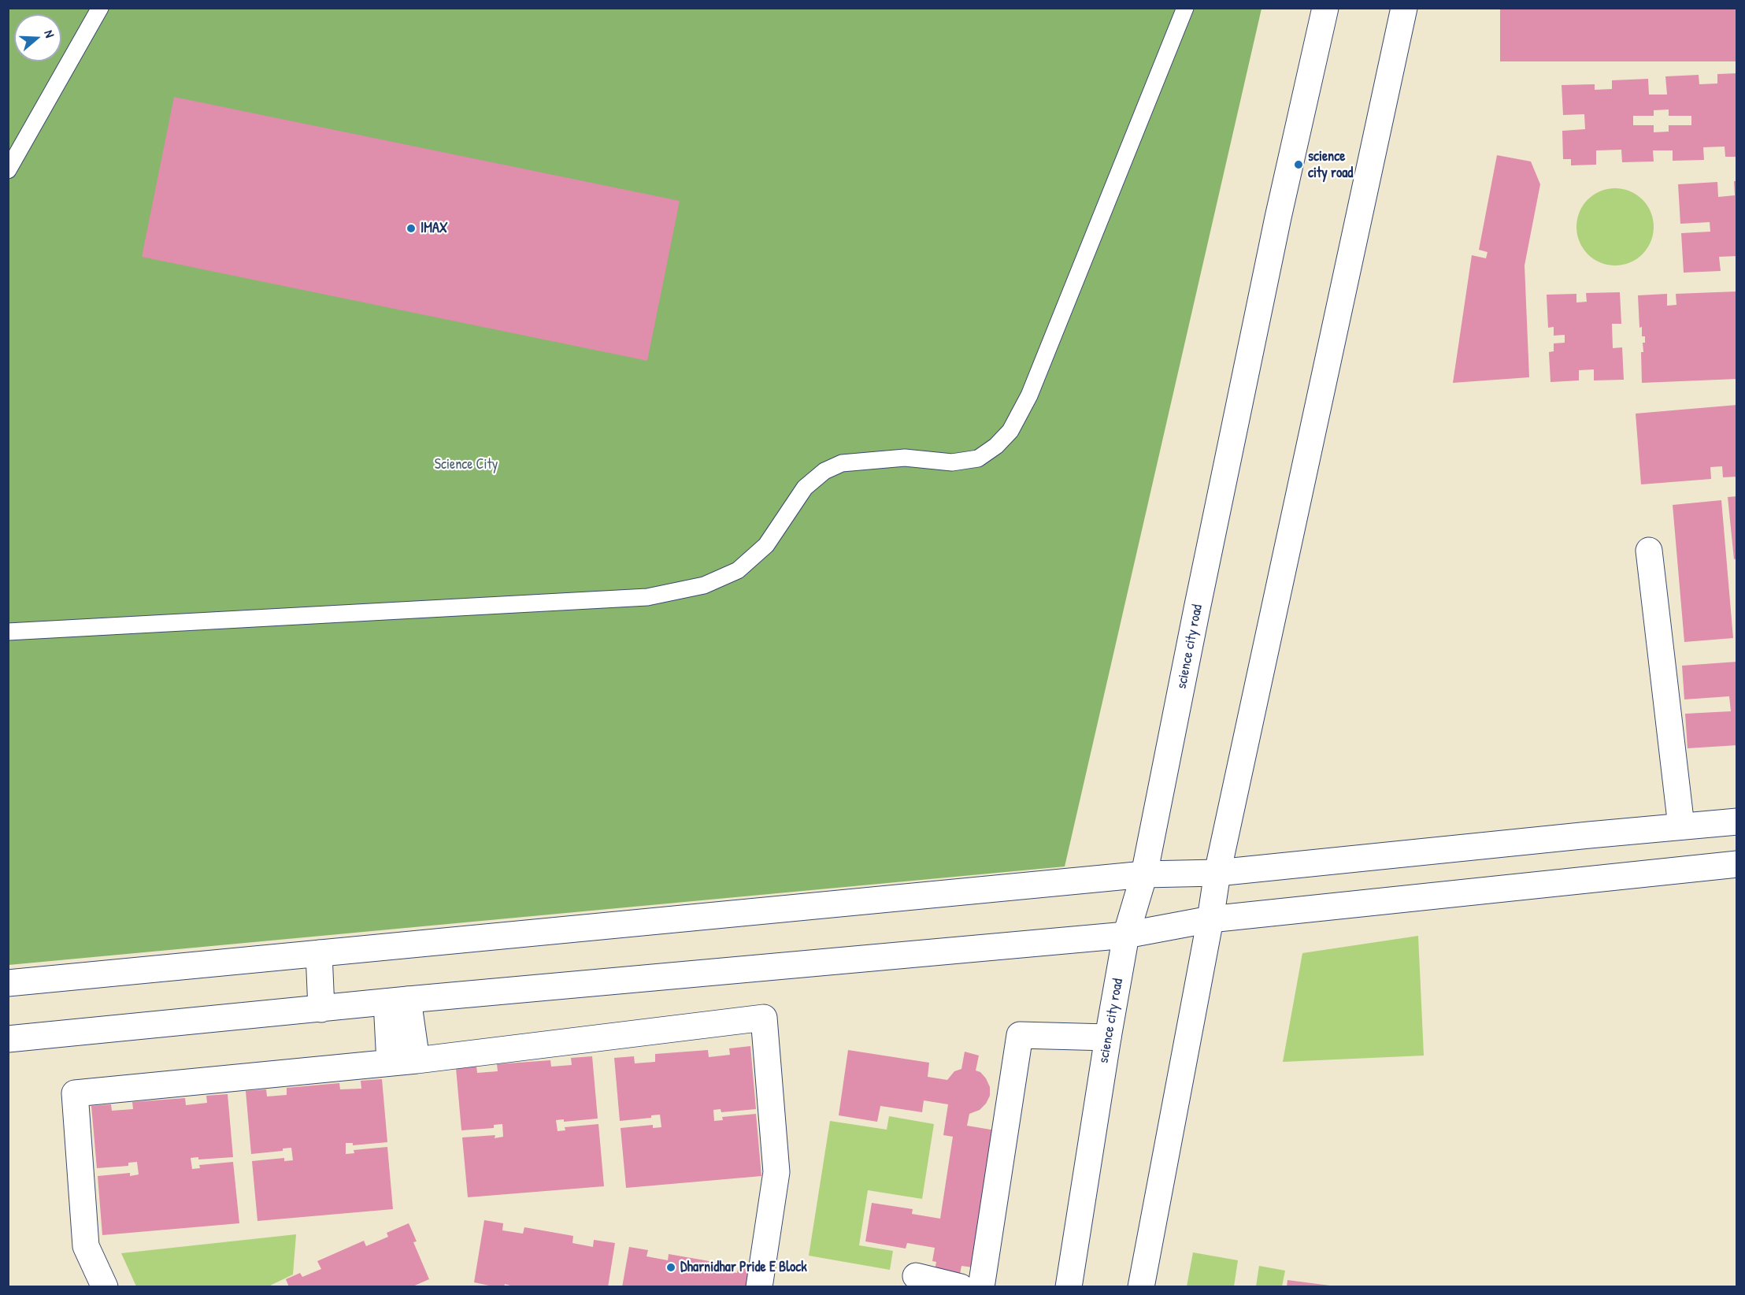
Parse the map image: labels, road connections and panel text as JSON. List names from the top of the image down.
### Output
{
  "streets": {
    "street": ["science city road"]
  },
  "parks": ["Science City"],
  "places": ["science city road", "IMAX", "Dharnidhar Pride E Block"],
  "north": "right"
}
